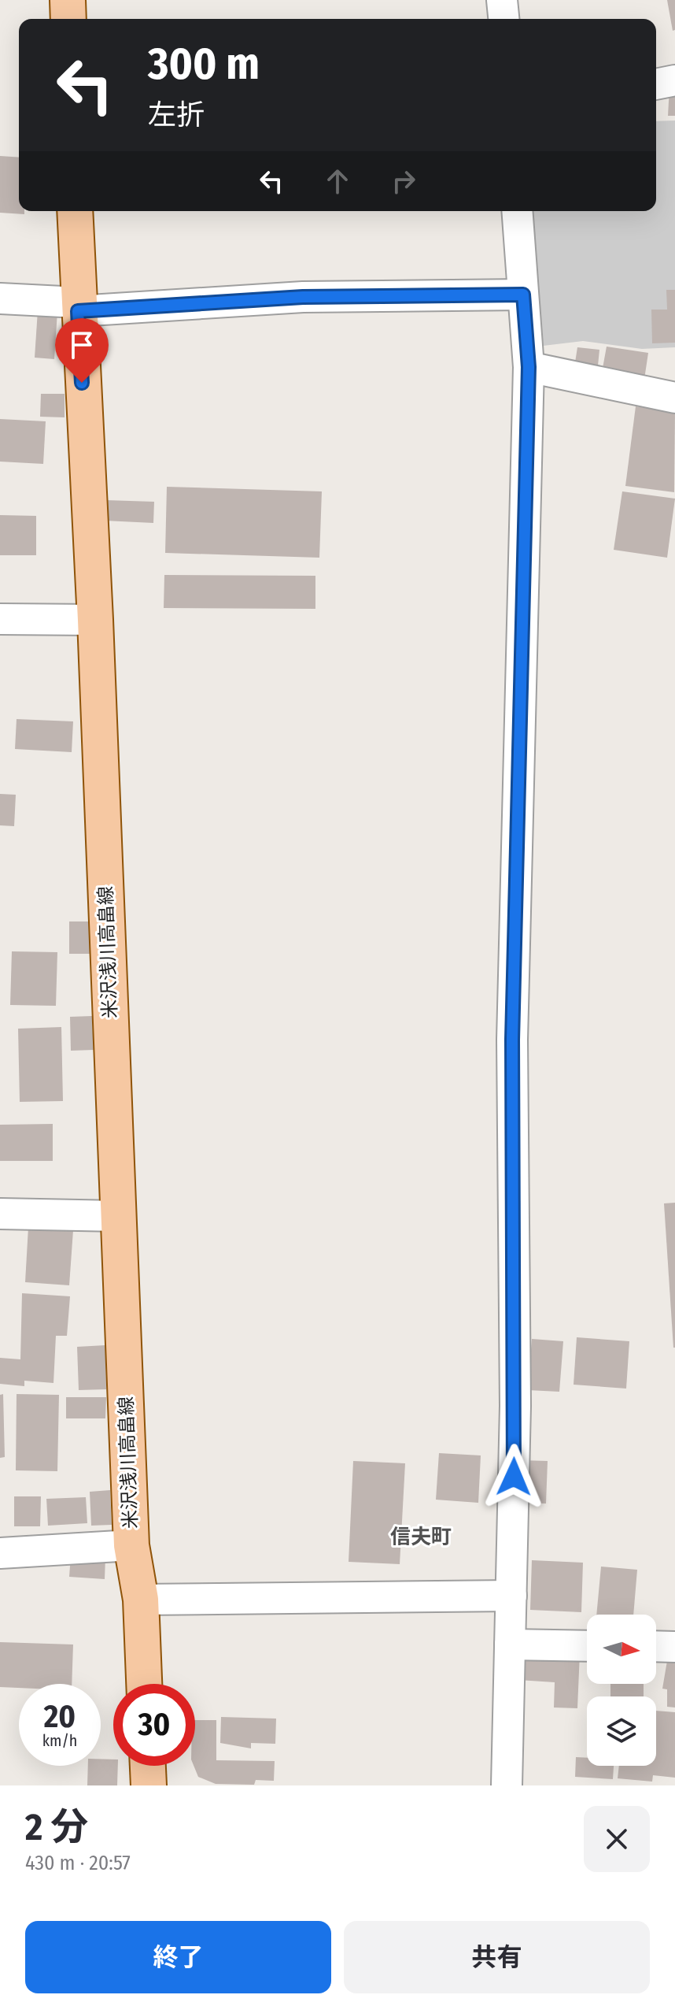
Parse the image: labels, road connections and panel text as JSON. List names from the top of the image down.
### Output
{
  "streets": {
    "main road": ["米沢浅川高畠線"]
  },
  "districts": ["信夫町"],
  "north": "right",
  "page": {
    "turn": ["300 m", "左折"],
    "speed": "20 km/h",
    "limit": "30",
    "heading": ["2 分", "430 m · 20:57"],
    "buttons": ["終了", "共有"]
  }
}
